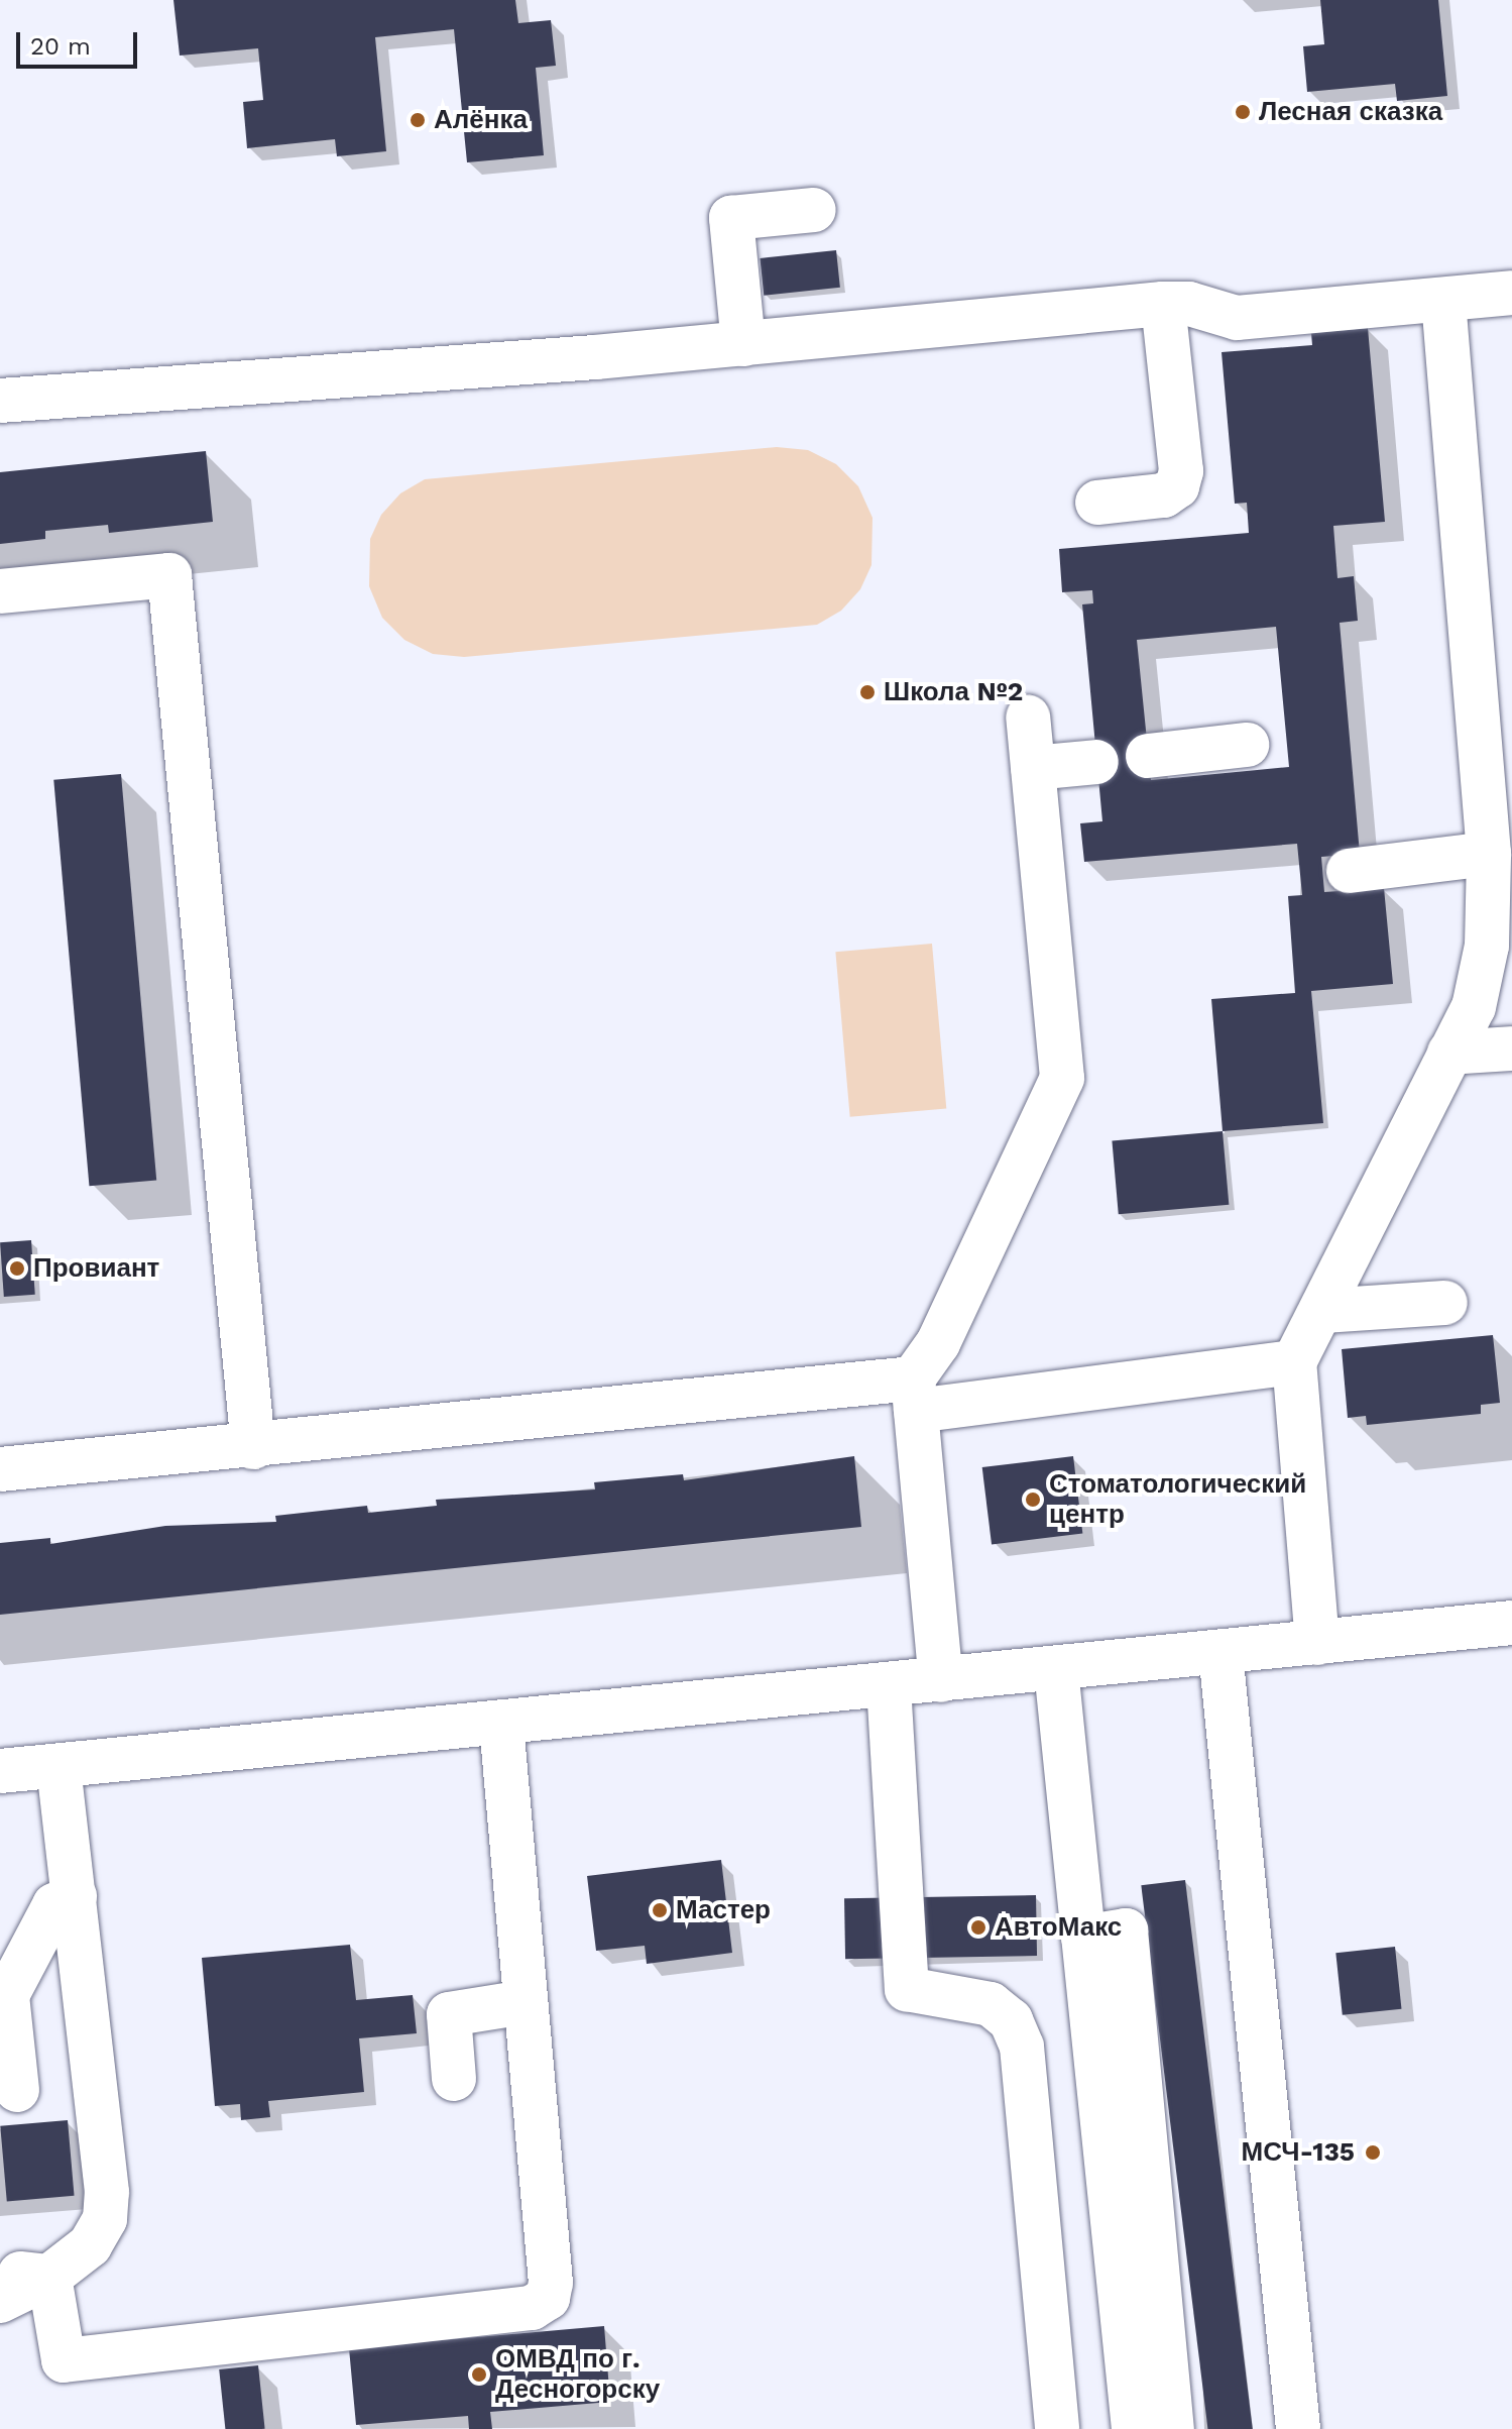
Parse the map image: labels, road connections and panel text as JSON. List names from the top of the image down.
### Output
{
  "places": [
    "Лесная сказка",
    "Алёнка",
    "Школа №2",
    "Провиант",
    "Стоматологический центр",
    "Мастер",
    "АвтоМакс",
    "МСЧ-135",
    "ОМВД по г. Десногорску"
  ],
  "scale_bar": "20 m"
}
